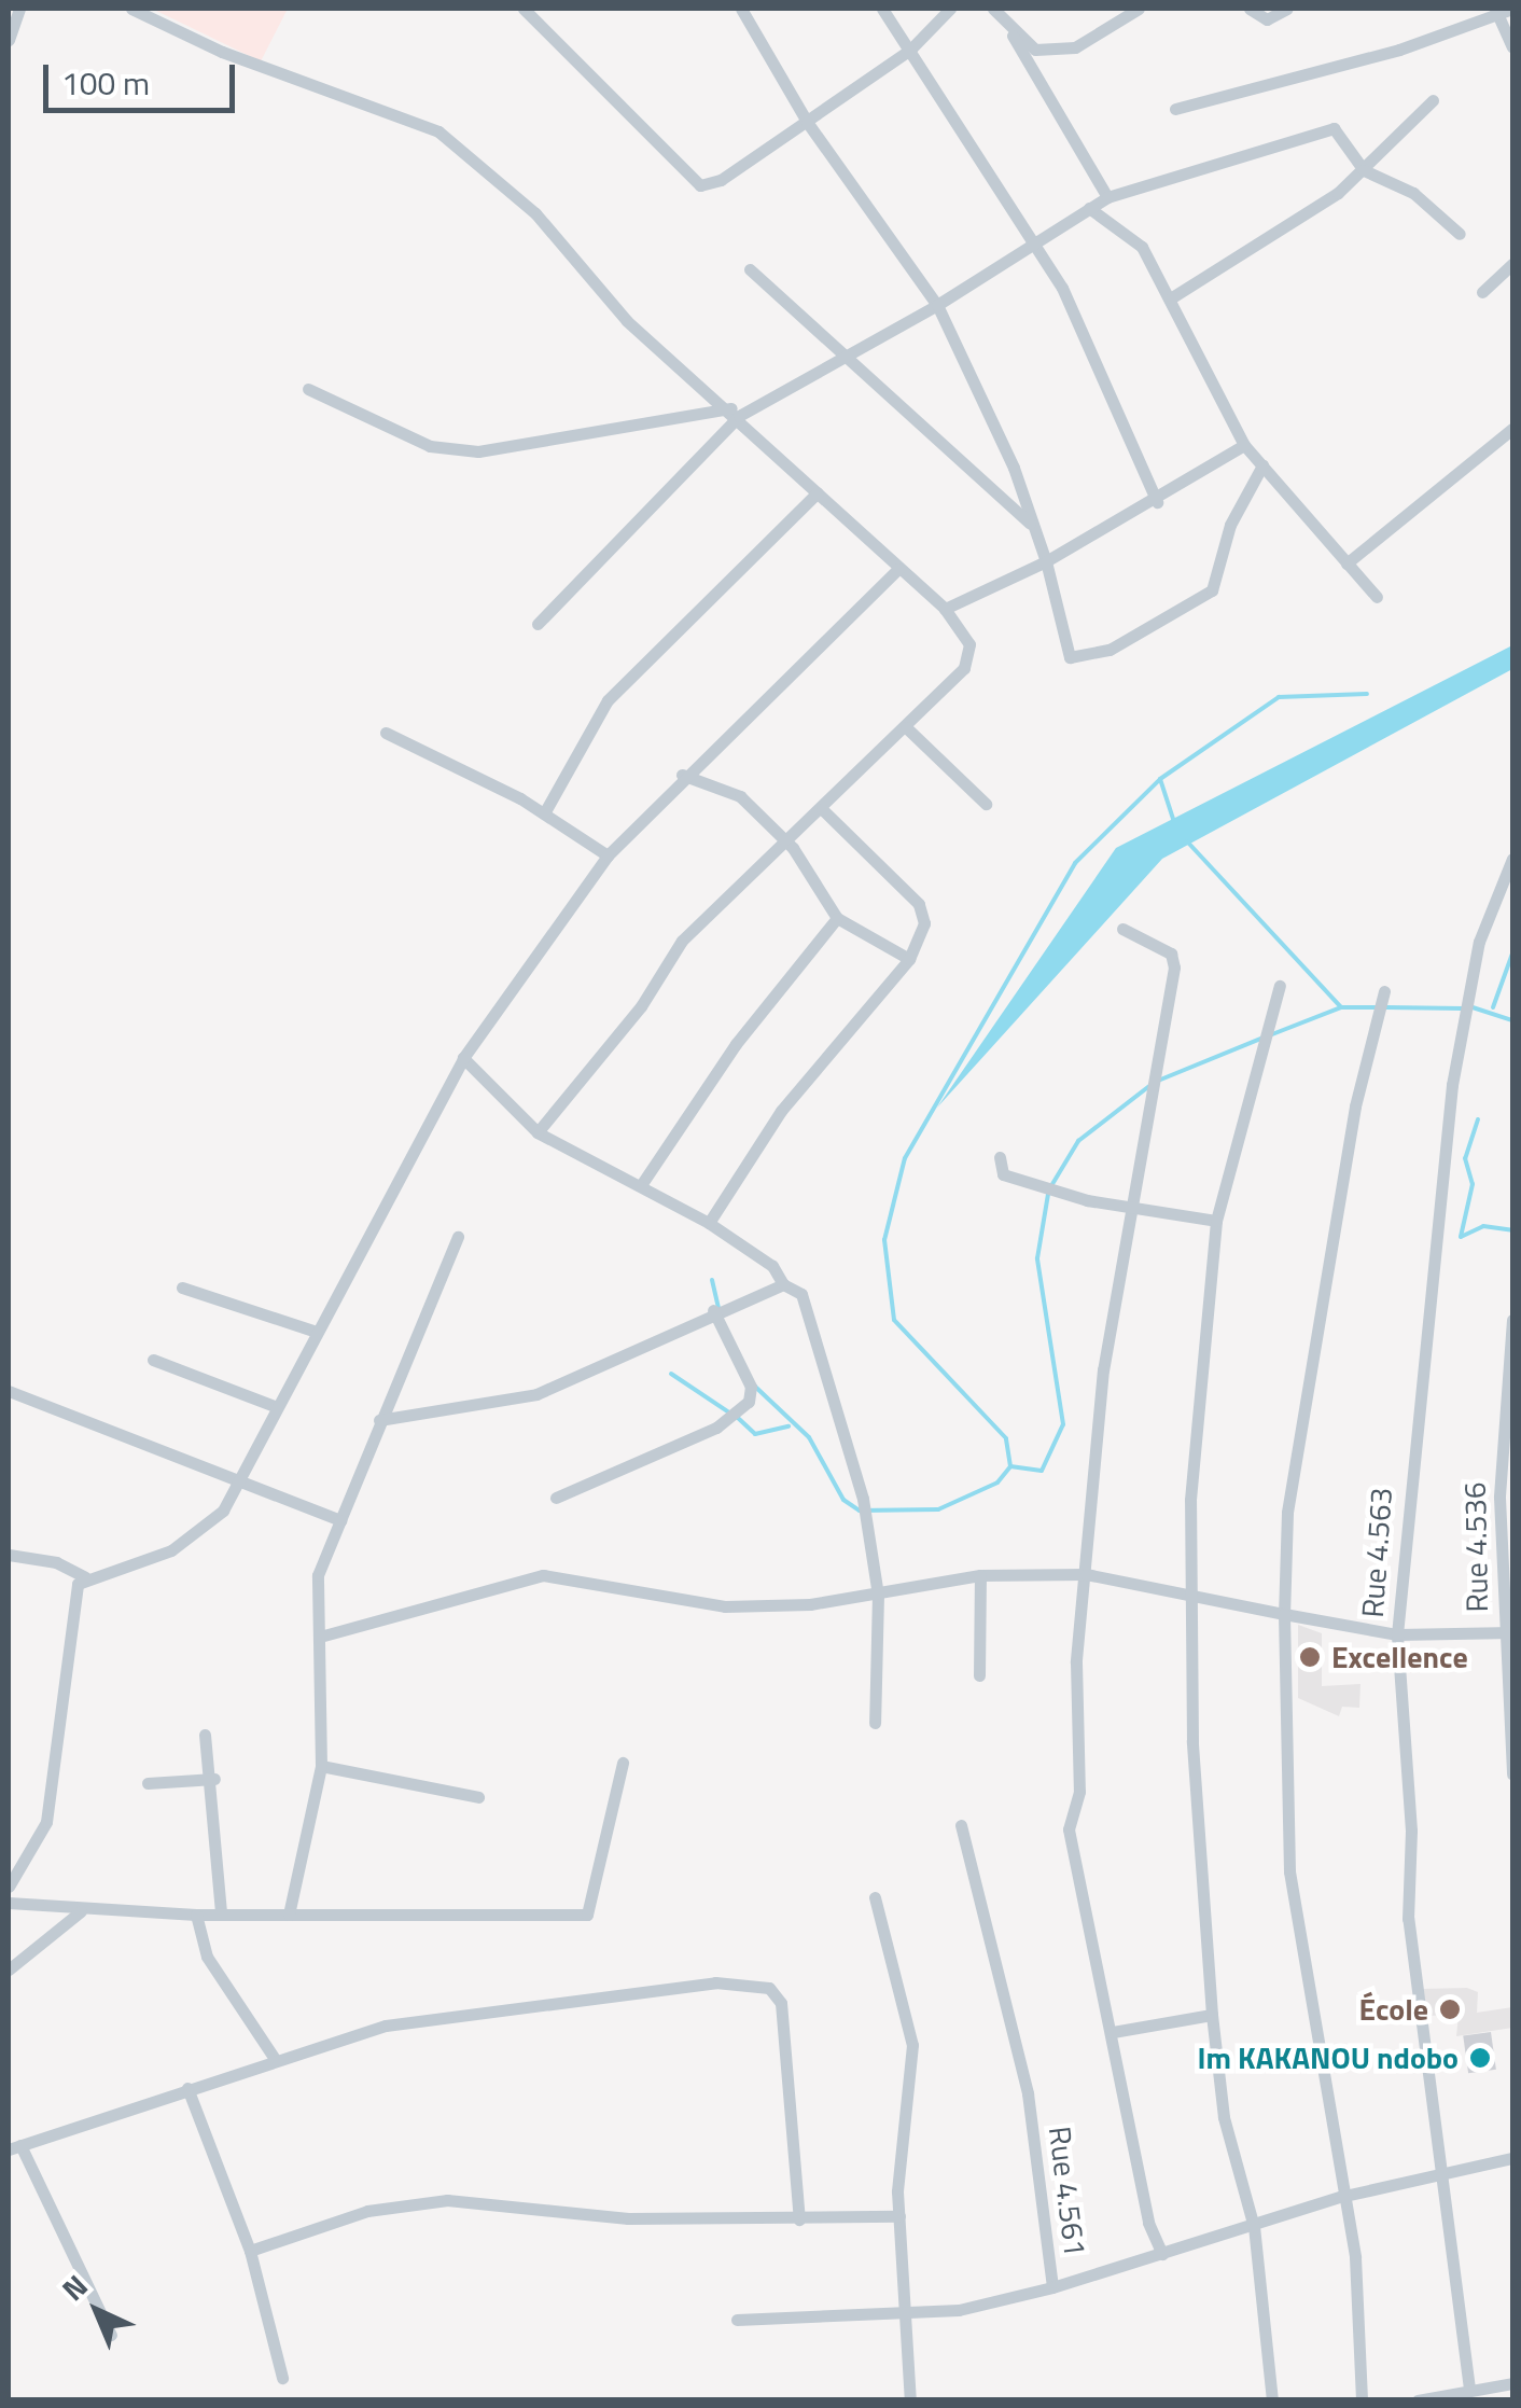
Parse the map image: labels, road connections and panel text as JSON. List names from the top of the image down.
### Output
{
  "streets": {
    "street": ["Rue 4.536", "Rue 4.563", "Rue 4.561"]
  },
  "crossings": [
    ["Rue 4.563", "Rue 4.561"]
  ],
  "places": ["Excellence", "École", "Im KAKANOU ndobo"],
  "scale_bar": "100 m",
  "north": "top left"
}
